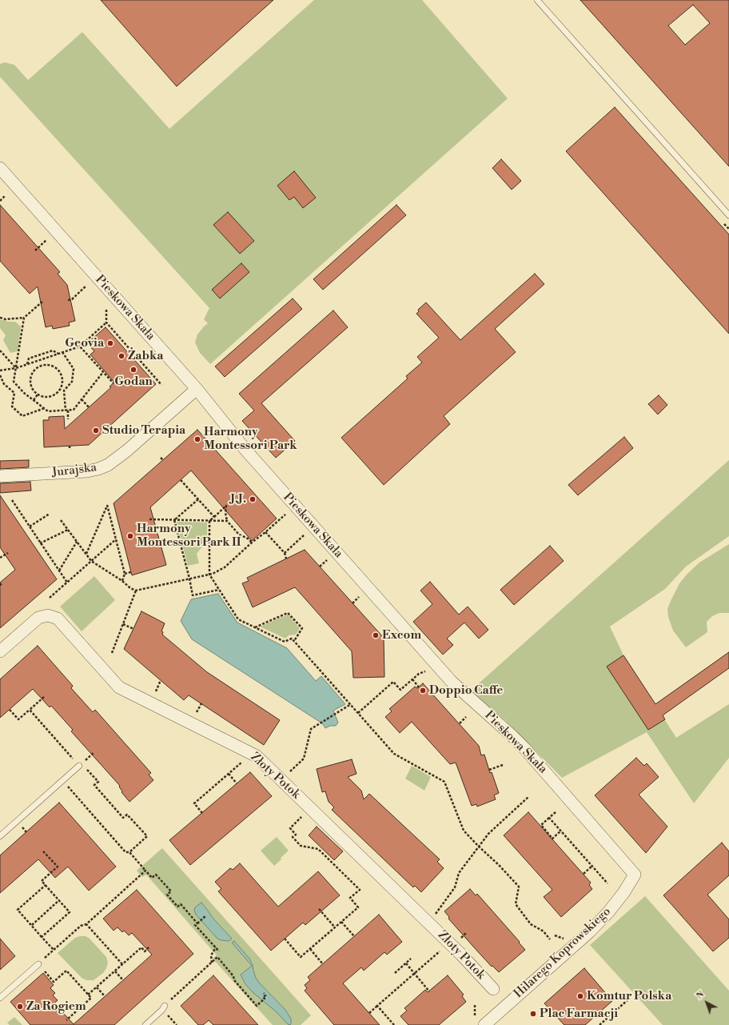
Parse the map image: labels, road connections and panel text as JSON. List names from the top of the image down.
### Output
{
  "streets": {
    "street": [
      "Pieskowa Skała",
      "Jurajska",
      "Złoty Potok",
      "Hilarego Koprowskiego"
    ]
  },
  "crossings": [
    ["Pieskowa Skała", "Jurajska"],
    ["Pieskowa Skała", "Hilarego Koprowskiego"]
  ],
  "places": [
    "Geovia",
    "Żabka",
    "Godan",
    "Studio Terapia",
    "Harmony Montessori Park",
    "J.J.",
    "Harmony Montessori Park II",
    "Excom",
    "Doppio Caffe",
    "Komtur Polska",
    "Za Rogiem",
    "Plac Farmacji"
  ],
  "north": "top left"
}
